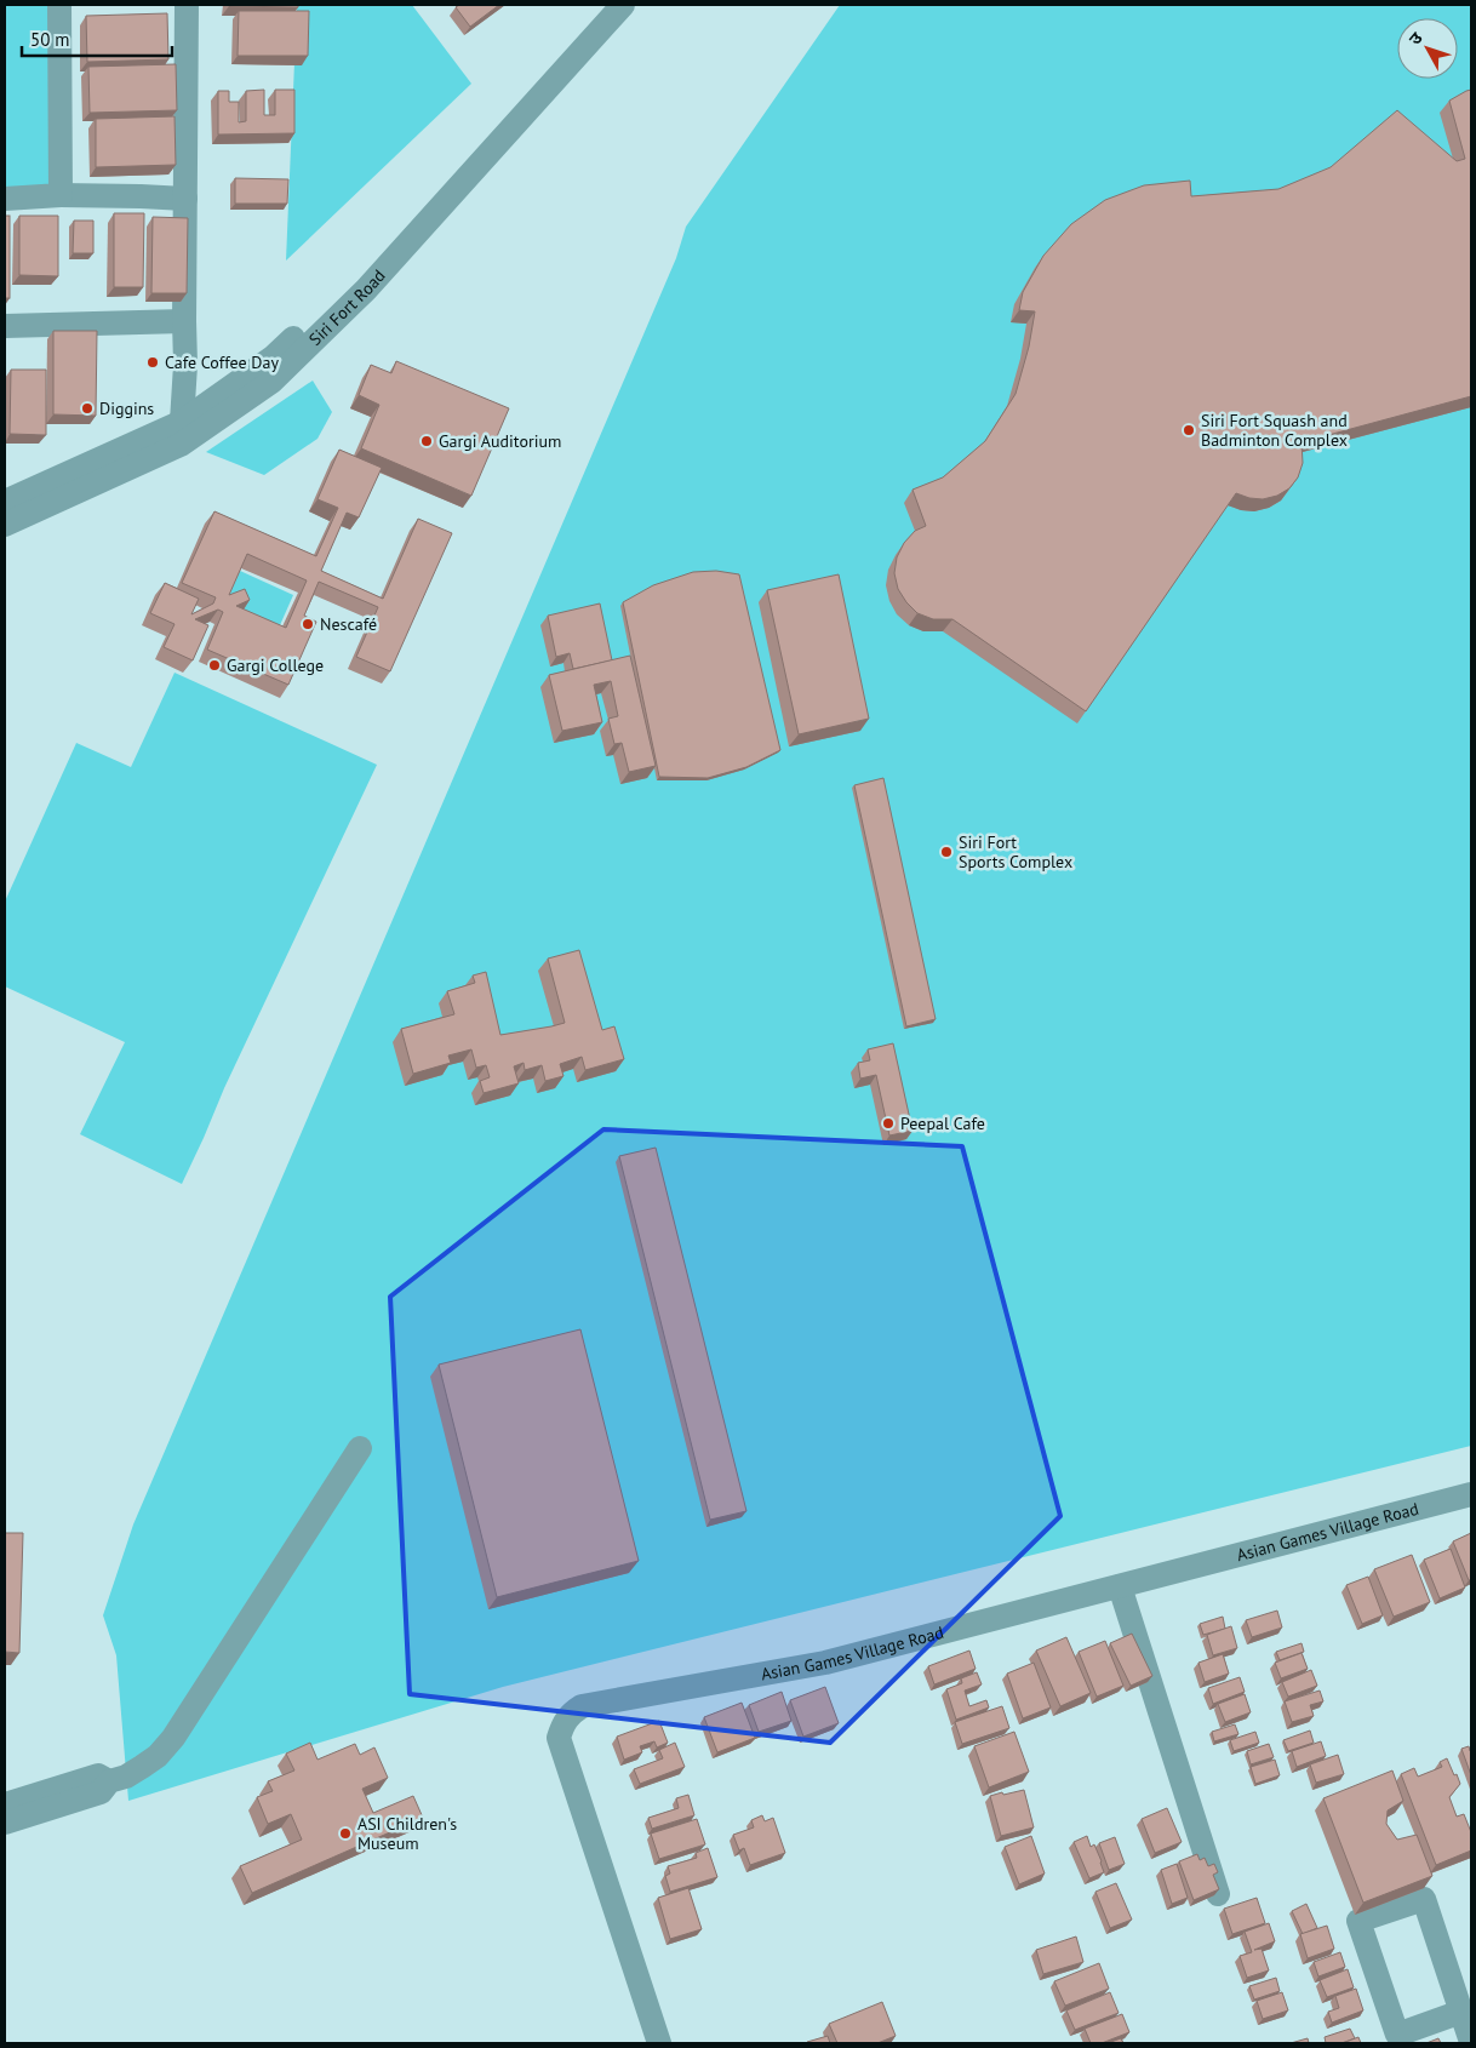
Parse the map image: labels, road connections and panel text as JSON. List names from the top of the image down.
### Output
{
  "streets": {
    "street": ["Siri Fort Road", "Asian Games Village Road"]
  },
  "places": [
    "Cafe Coffee Day",
    "Diggins",
    "Siri Fort Squash and Badminton Complex",
    "Gargi Auditorium",
    "Nescafé",
    "Gargi College",
    "Siri Fort Sports Complex",
    "Peepal Cafe",
    "ASI Children's Museum"
  ],
  "scale_bar": "50 m",
  "north": "top left"
}
